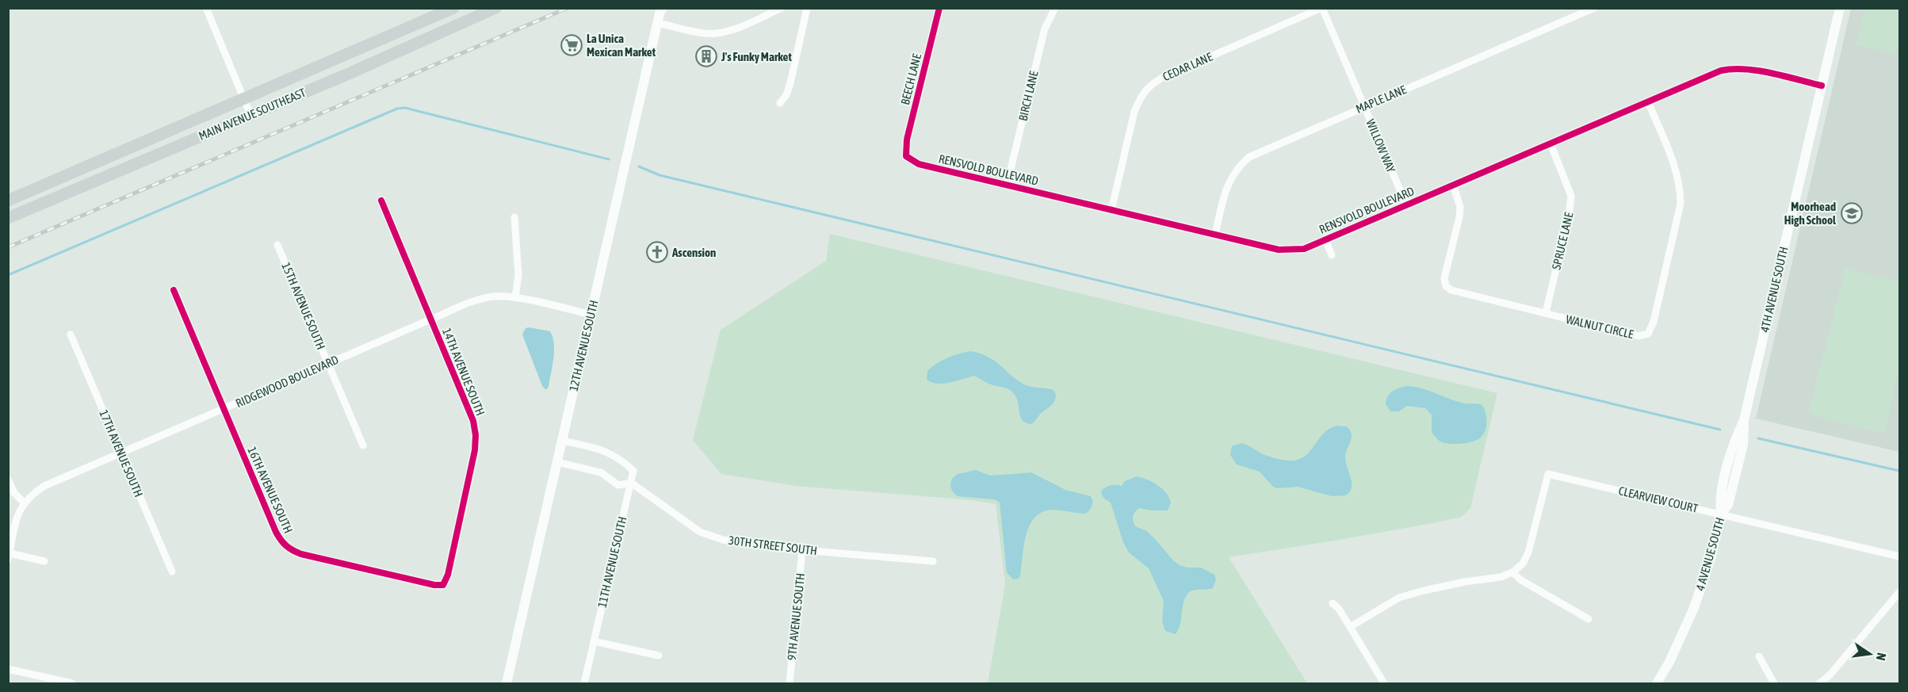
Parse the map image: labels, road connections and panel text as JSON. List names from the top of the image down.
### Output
{
  "streets": {
    "main road": ["MAIN AVENUE SOUTHEAST"],
    "street": [
      "CEDAR LANE",
      "BEECH LANE",
      "BIRCH LANE",
      "MAPLE LANE",
      "WILLOW WAY",
      "RENSVOLD BOULEVARD",
      "SPRUCE LANE",
      "4TH AVENUE SOUTH",
      "15TH AVENUE SOUTH",
      "WALNUT CIRCLE",
      "12TH AVENUE SOUTH",
      "14TH AVENUE SOUTH",
      "RIDGEWOOD BOULEVARD",
      "17TH AVENUE SOUTH",
      "16TH AVENUE SOUTH",
      "CLEARVIEW COURT",
      "30TH STREET SOUTH",
      "4 AVENUE SOUTH",
      "11TH AVENUE SOUTH",
      "9TH AVENUE SOUTH"
    ]
  },
  "crossings": [
    ["CEDAR LANE", "WILLOW WAY"],
    ["CEDAR LANE", "RENSVOLD BOULEVARD"],
    ["BEECH LANE", "RENSVOLD BOULEVARD"],
    ["BIRCH LANE", "RENSVOLD BOULEVARD"],
    ["MAPLE LANE", "WILLOW WAY"],
    ["MAPLE LANE", "RENSVOLD BOULEVARD"],
    ["WILLOW WAY", "RENSVOLD BOULEVARD"],
    ["RENSVOLD BOULEVARD", "SPRUCE LANE"],
    ["RENSVOLD BOULEVARD", "4TH AVENUE SOUTH"],
    ["RENSVOLD BOULEVARD", "WALNUT CIRCLE"],
    ["SPRUCE LANE", "WALNUT CIRCLE"],
    ["4TH AVENUE SOUTH", "4 AVENUE SOUTH"],
    ["15TH AVENUE SOUTH", "RIDGEWOOD BOULEVARD"],
    ["12TH AVENUE SOUTH", "RIDGEWOOD BOULEVARD"],
    ["12TH AVENUE SOUTH", "30TH STREET SOUTH"],
    ["14TH AVENUE SOUTH", "RIDGEWOOD BOULEVARD"],
    ["14TH AVENUE SOUTH", "16TH AVENUE SOUTH"],
    ["RIDGEWOOD BOULEVARD", "17TH AVENUE SOUTH"],
    ["RIDGEWOOD BOULEVARD", "16TH AVENUE SOUTH"],
    ["CLEARVIEW COURT", "4 AVENUE SOUTH"],
    ["30TH STREET SOUTH", "11TH AVENUE SOUTH"],
    ["30TH STREET SOUTH", "9TH AVENUE SOUTH"]
  ],
  "places": {
    "supermarket": ["La Unica Mexican Market"],
    "building": ["J's Funky Market"],
    "school or university": ["Moorhead High School"],
    "church": ["Ascension"]
  },
  "north": "right"
}
